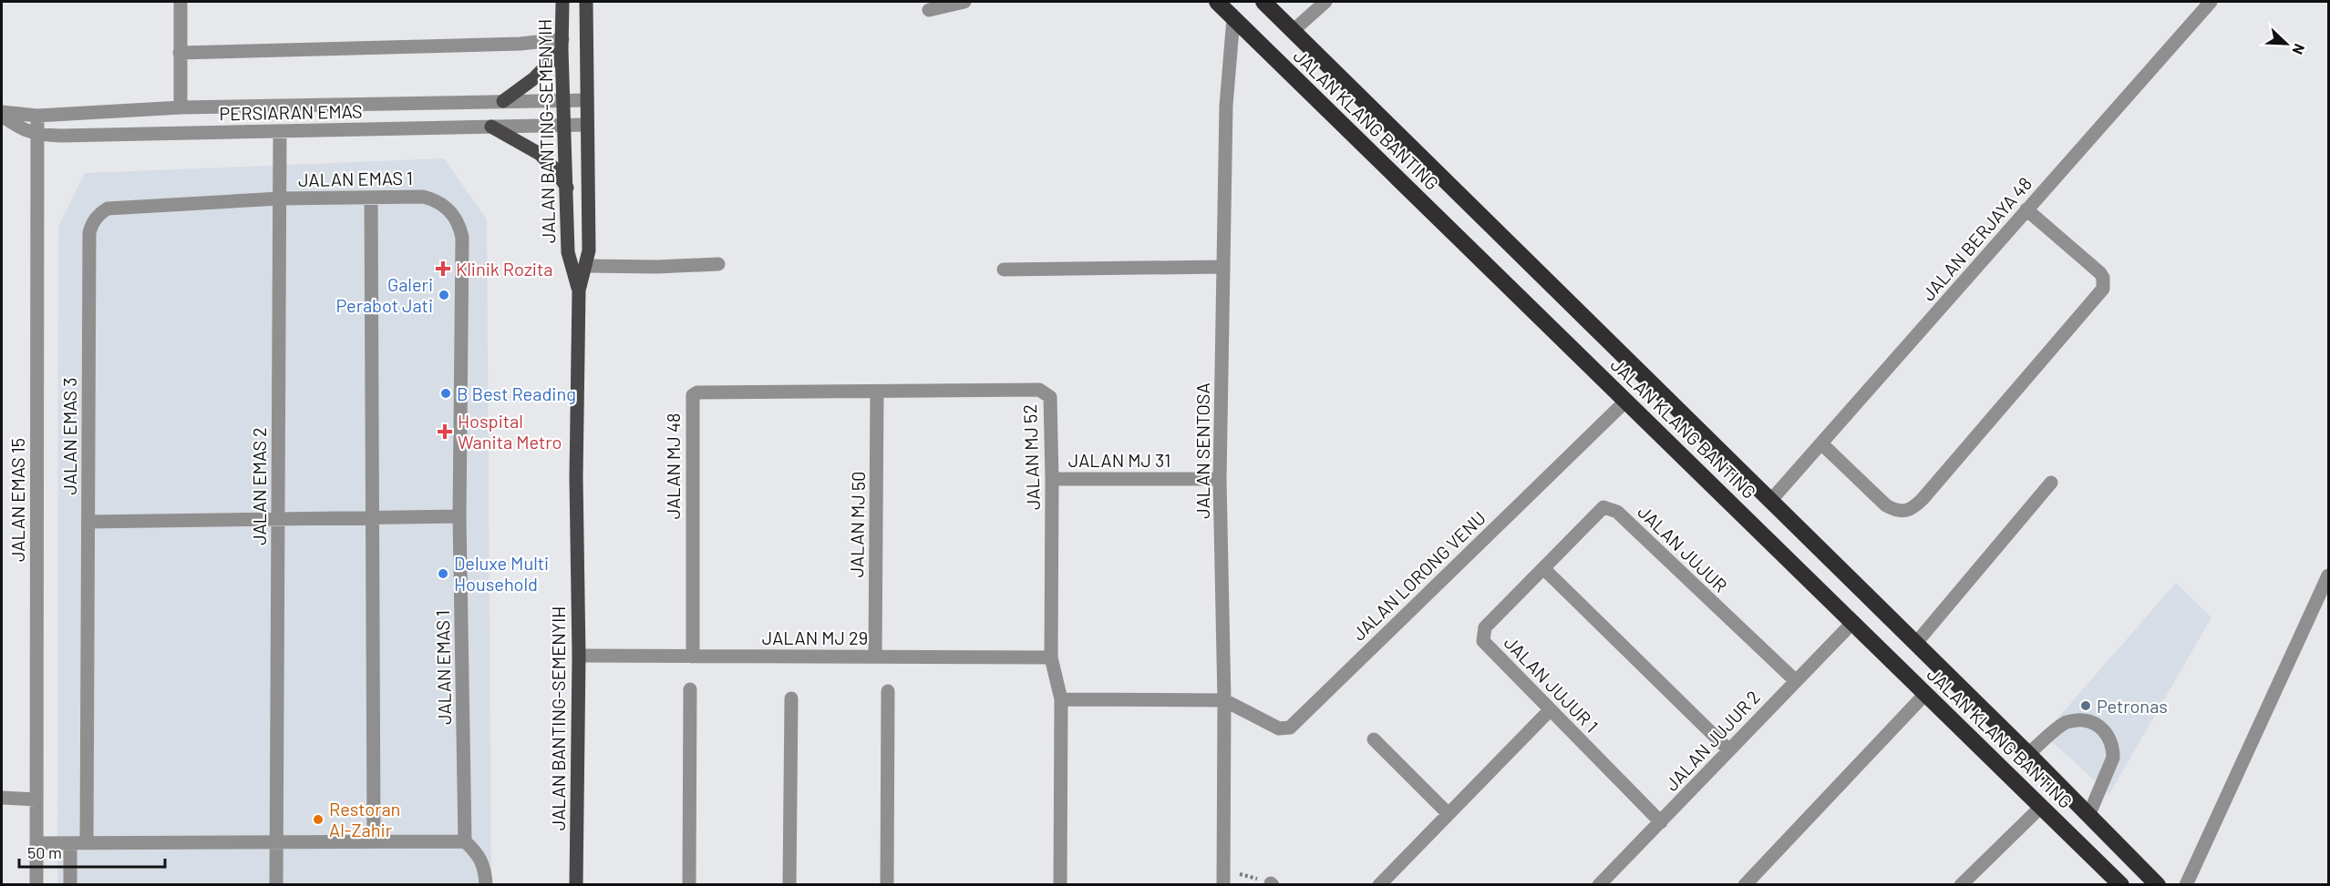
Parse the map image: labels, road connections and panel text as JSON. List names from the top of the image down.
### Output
{
  "streets": {
    "highway": ["JALAN KLANG BANTING"],
    "main road": ["JALAN BANTING-SEMENYIH"],
    "street": [
      "PERSIARAN EMAS",
      "JALAN EMAS 1",
      "JALAN BERJAYA 48",
      "JALAN EMAS 3",
      "JALAN SENTOSA",
      "JALAN MJ 52",
      "JALAN MJ 31",
      "JALAN MJ 48",
      "JALAN EMAS 2",
      "JALAN EMAS 15",
      "JALAN MJ 50",
      "JALAN JUJUR",
      "JALAN LORONG VENU",
      "JALAN MJ 29",
      "JALAN JUJUR 1",
      "JALAN JUJUR 2"
    ]
  },
  "crossings": [
    ["PERSIARAN EMAS", "JALAN BANTING-SEMENYIH"],
    ["PERSIARAN EMAS", "JALAN EMAS 2"],
    ["PERSIARAN EMAS", "JALAN EMAS 15"],
    ["JALAN KLANG BANTING", "JALAN BERJAYA 48"],
    ["JALAN KLANG BANTING", "JALAN SENTOSA"],
    ["JALAN KLANG BANTING", "JALAN LORONG VENU"],
    ["JALAN KLANG BANTING", "JALAN JUJUR 2"],
    ["JALAN BANTING-SEMENYIH", "JALAN MJ 29"],
    ["JALAN EMAS 1", "JALAN EMAS 3"],
    ["JALAN EMAS 1", "JALAN EMAS 2"],
    ["JALAN EMAS 3", "JALAN EMAS 2"],
    ["JALAN SENTOSA", "JALAN MJ 31"],
    ["JALAN SENTOSA", "JALAN LORONG VENU"],
    ["JALAN MJ 52", "JALAN MJ 31"],
    ["JALAN MJ 52", "JALAN MJ 48"],
    ["JALAN MJ 52", "JALAN MJ 50"],
    ["JALAN MJ 52", "JALAN MJ 29"],
    ["JALAN MJ 48", "JALAN MJ 50"],
    ["JALAN MJ 48", "JALAN MJ 29"],
    ["JALAN MJ 50", "JALAN MJ 29"],
    ["JALAN JUJUR", "JALAN JUJUR 1"],
    ["JALAN JUJUR", "JALAN JUJUR 2"],
    ["JALAN JUJUR 1", "JALAN JUJUR 2"]
  ],
  "places": {
    "health": ["Klinik Rozita", "Hospital Wanita Metro"],
    "other": [
      "Galeri Perabot Jati",
      "B Best Reading",
      "Deluxe Multi Household",
      "Petronas",
      "Restoran Al-Zahir"
    ]
  },
  "scale_bar": "50 m",
  "north": "bottom right"
}
